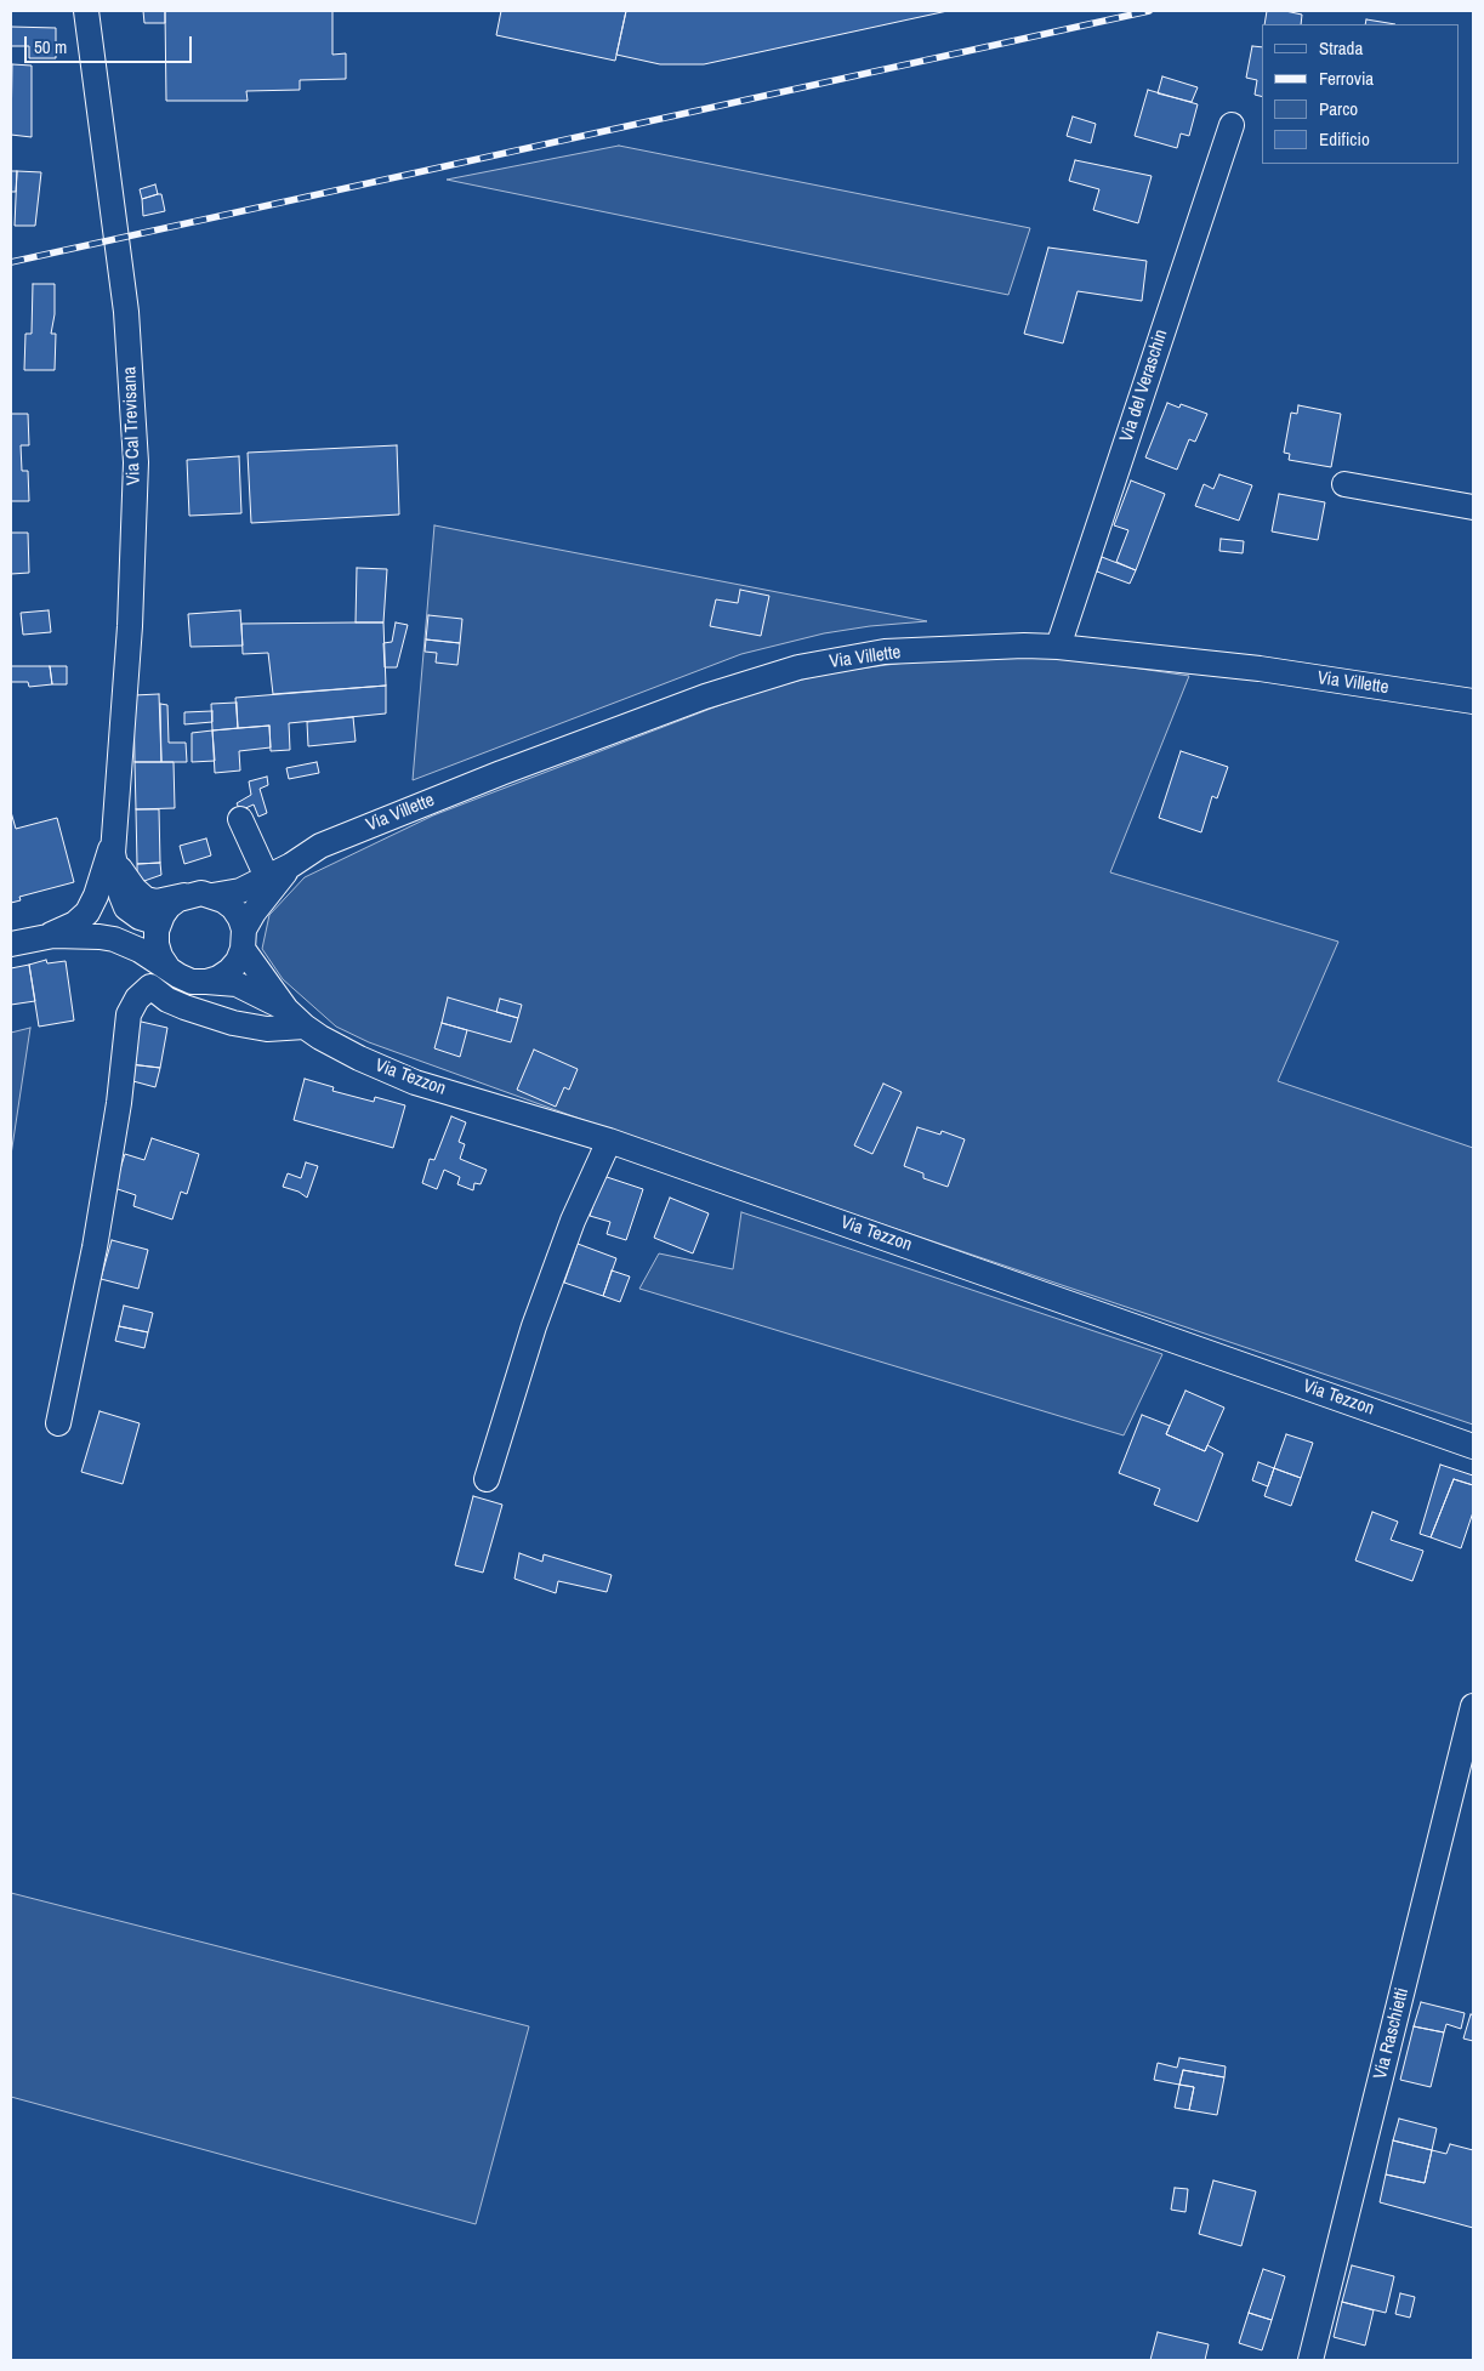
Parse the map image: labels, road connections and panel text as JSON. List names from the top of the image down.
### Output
{
  "streets": {
    "street": [
      "Via del Veraschin",
      "Via Cal Trevisana",
      "Via Villette",
      "Via Tezzon",
      "Via Raschietti"
    ]
  },
  "crossings": [
    ["Via del Veraschin", "Via Villette"],
    ["Via Cal Trevisana", "Via Villette"],
    ["Via Cal Trevisana", "Via Tezzon"],
    ["Via Villette", "Via Tezzon"]
  ],
  "legend": [
    "Strada",
    "Ferrovia",
    "Parco",
    "Edificio"
  ],
  "scale_bar": "50 m"
}
